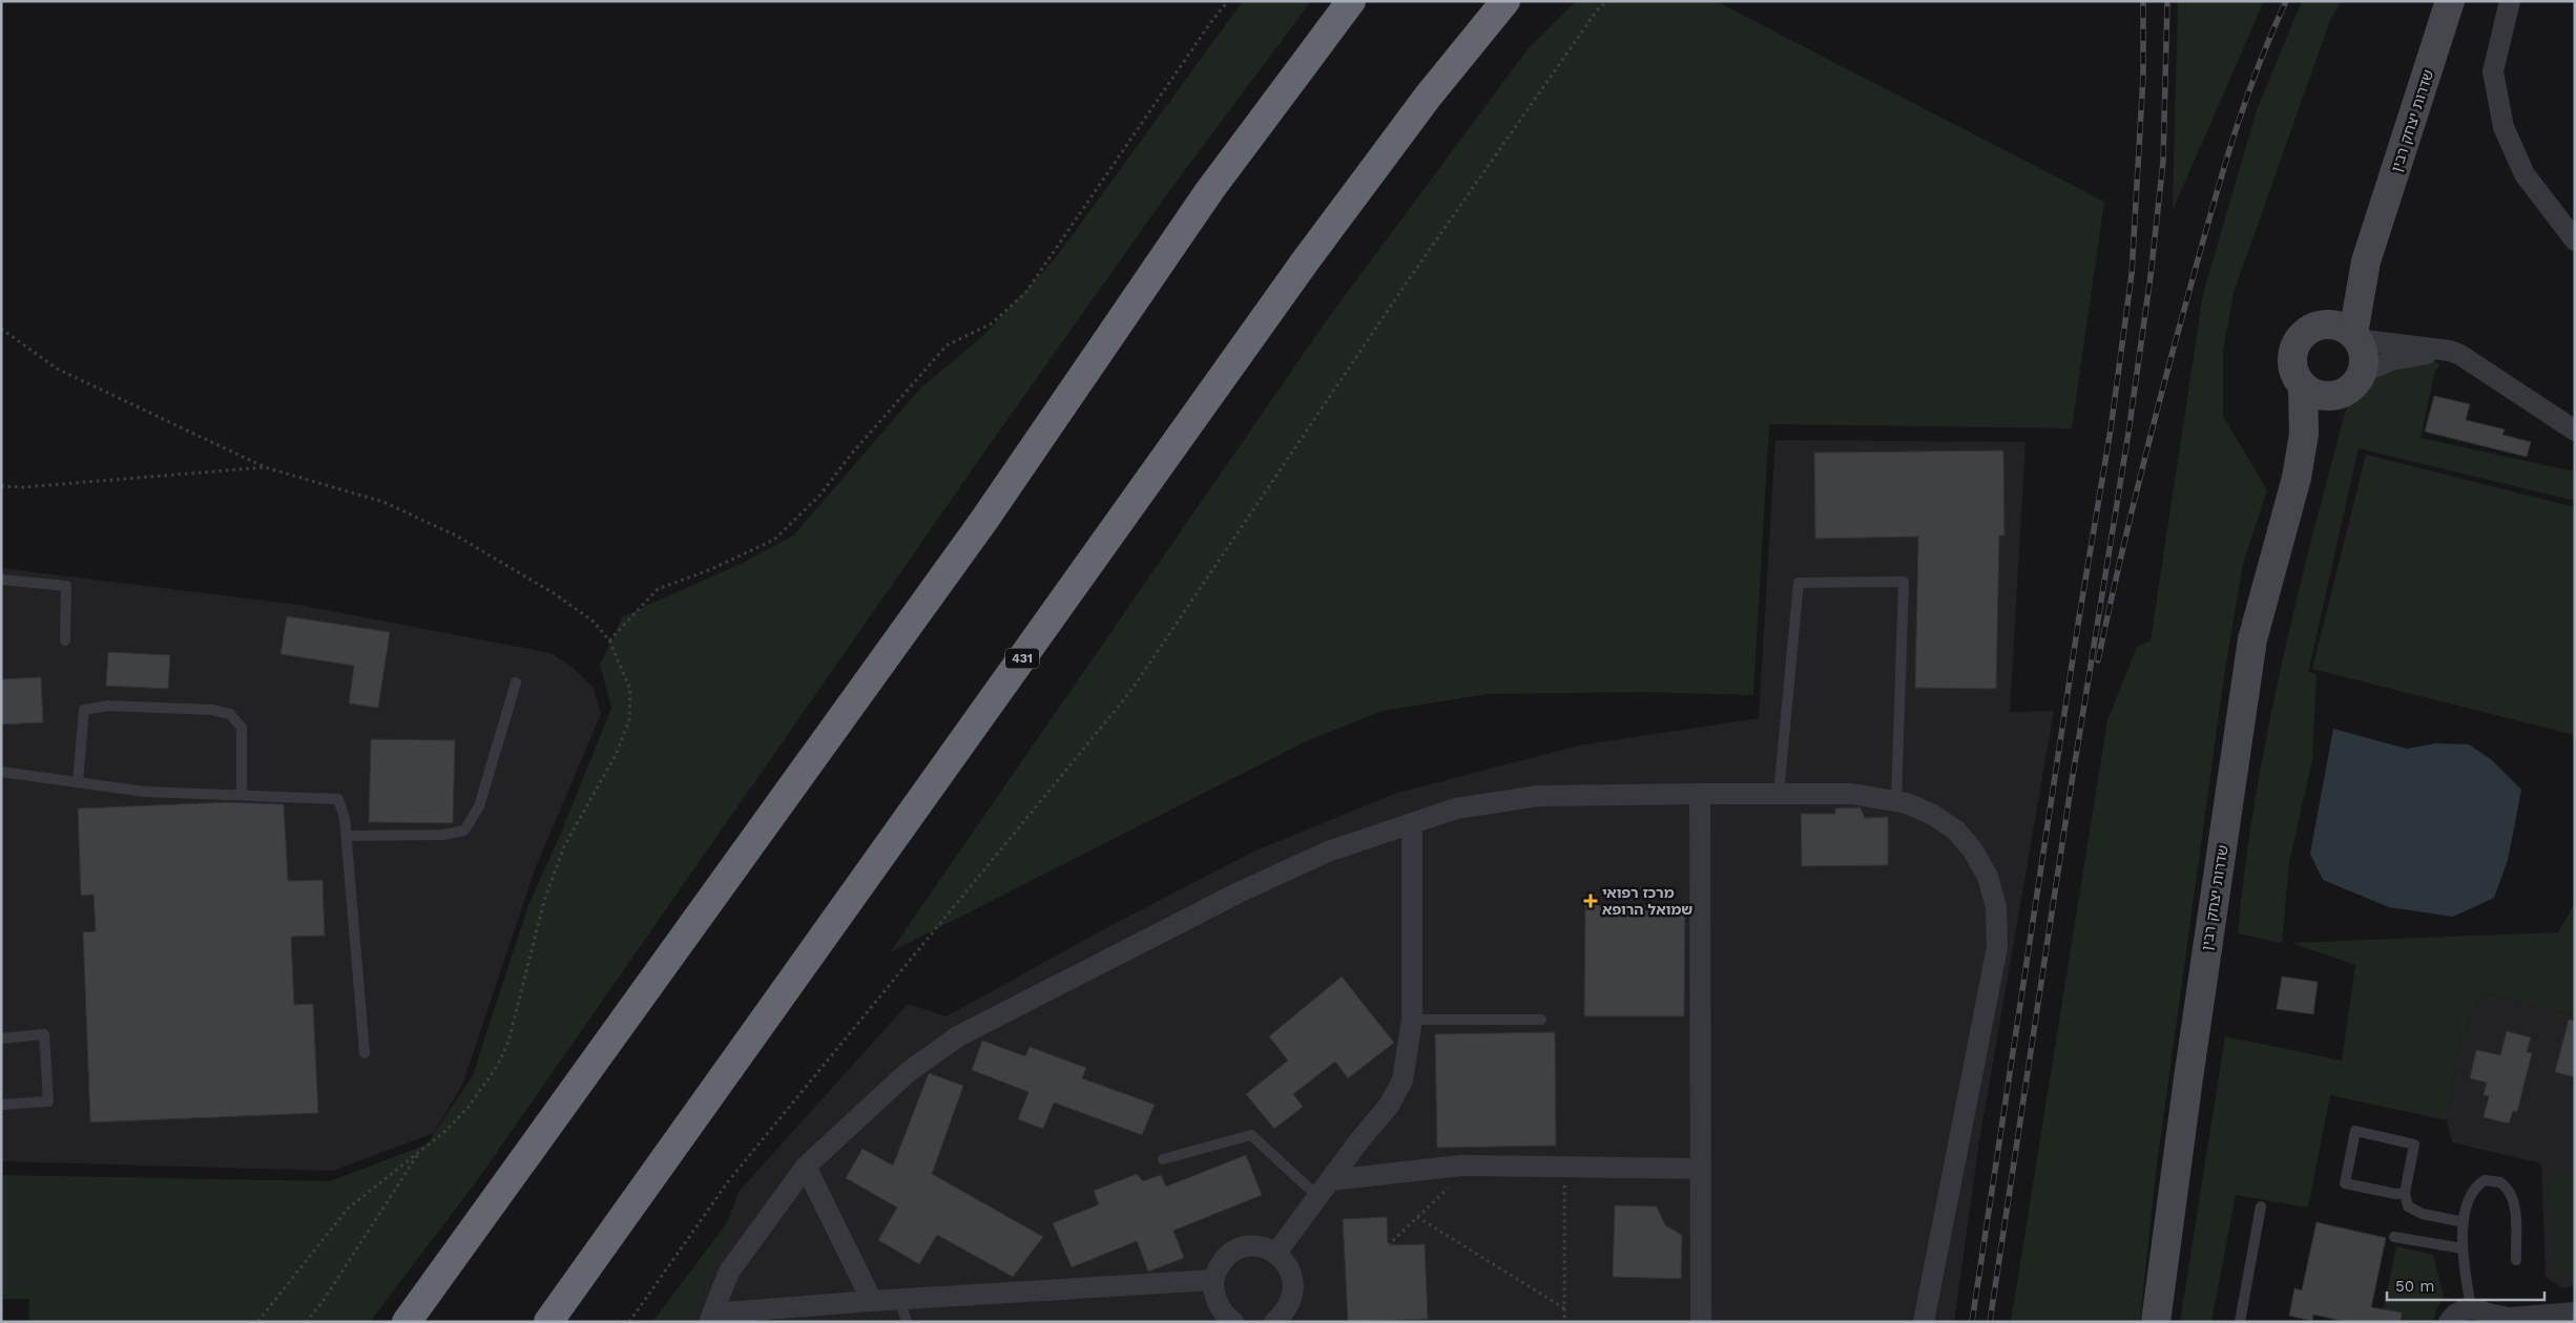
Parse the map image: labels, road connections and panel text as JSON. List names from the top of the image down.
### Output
{
  "streets": {
    "highway": ["431"],
    "main road": ["שדרות יצחק רבין"]
  },
  "places": {
    "health": ["מרכז רפואי שמואל הרופא"]
  },
  "scale_bar": "50 m"
}
